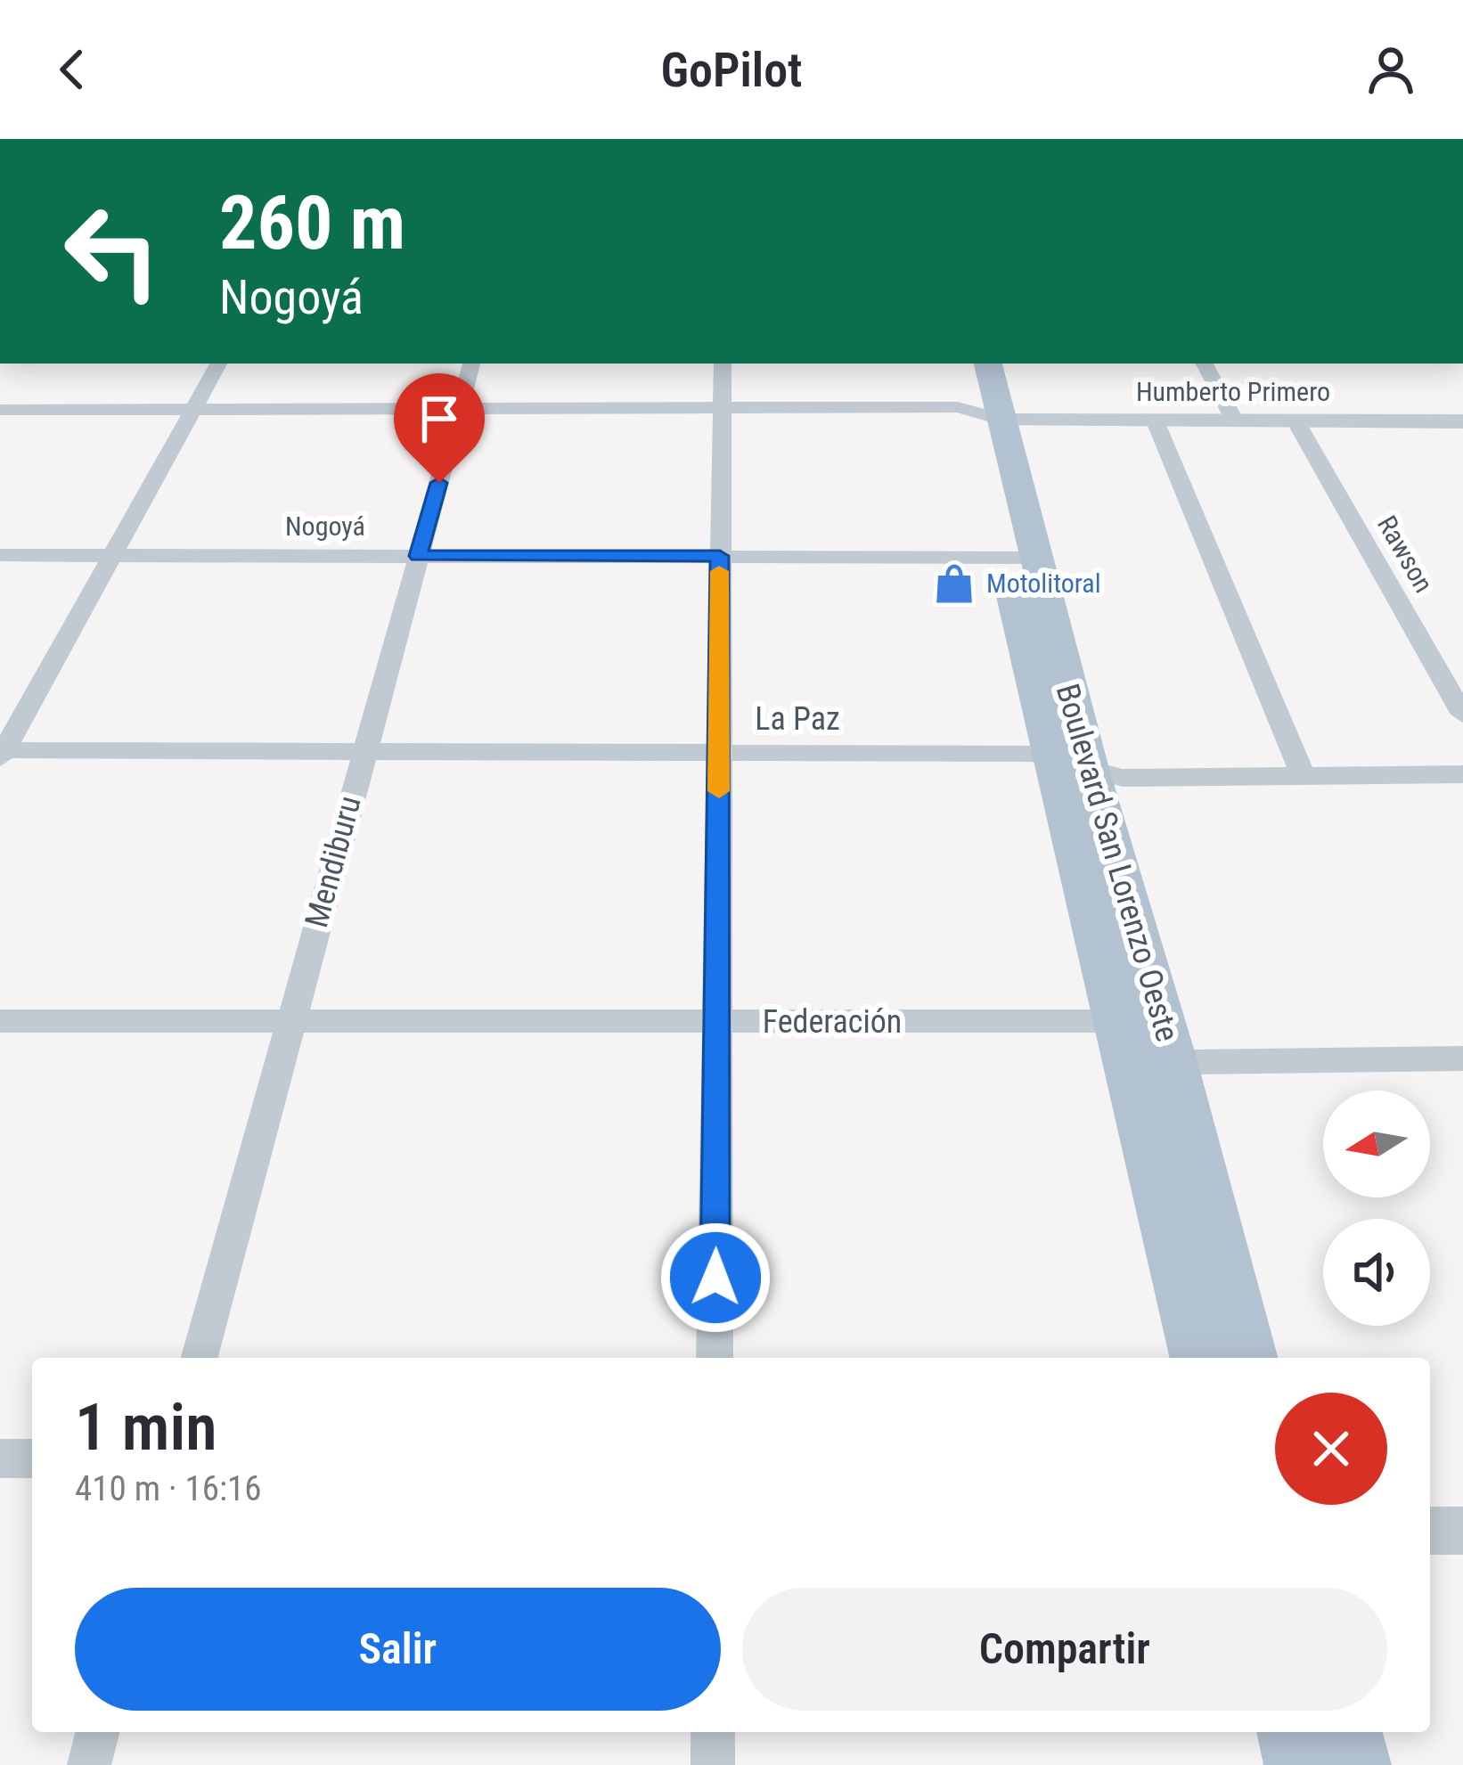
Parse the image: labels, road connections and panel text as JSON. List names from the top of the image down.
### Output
{
  "streets": {
    "main road": ["Boulevard San Lorenzo Oeste"],
    "street": [
      "Humberto Primero",
      "Nogoyá",
      "Rawson",
      "La Paz",
      "Mendiburu",
      "Federación"
    ]
  },
  "crossings": [
    ["Humberto Primero", "Rawson"],
    ["Humberto Primero", "Mendiburu"],
    ["Humberto Primero", "Boulevard San Lorenzo Oeste"],
    ["Nogoyá", "Mendiburu"],
    ["Nogoyá", "Boulevard San Lorenzo Oeste"],
    ["La Paz", "Mendiburu"],
    ["La Paz", "Boulevard San Lorenzo Oeste"],
    ["Mendiburu", "Federación"],
    ["Boulevard San Lorenzo Oeste", "Federación"]
  ],
  "places": {
    "shop": ["Motolitoral"]
  },
  "north": "left",
  "page": {
    "header": "GoPilot",
    "turn": ["260 m", "Nogoyá"],
    "heading": ["1 min", "410 m · 16:16"],
    "buttons": ["Salir", "Compartir"]
  }
}
